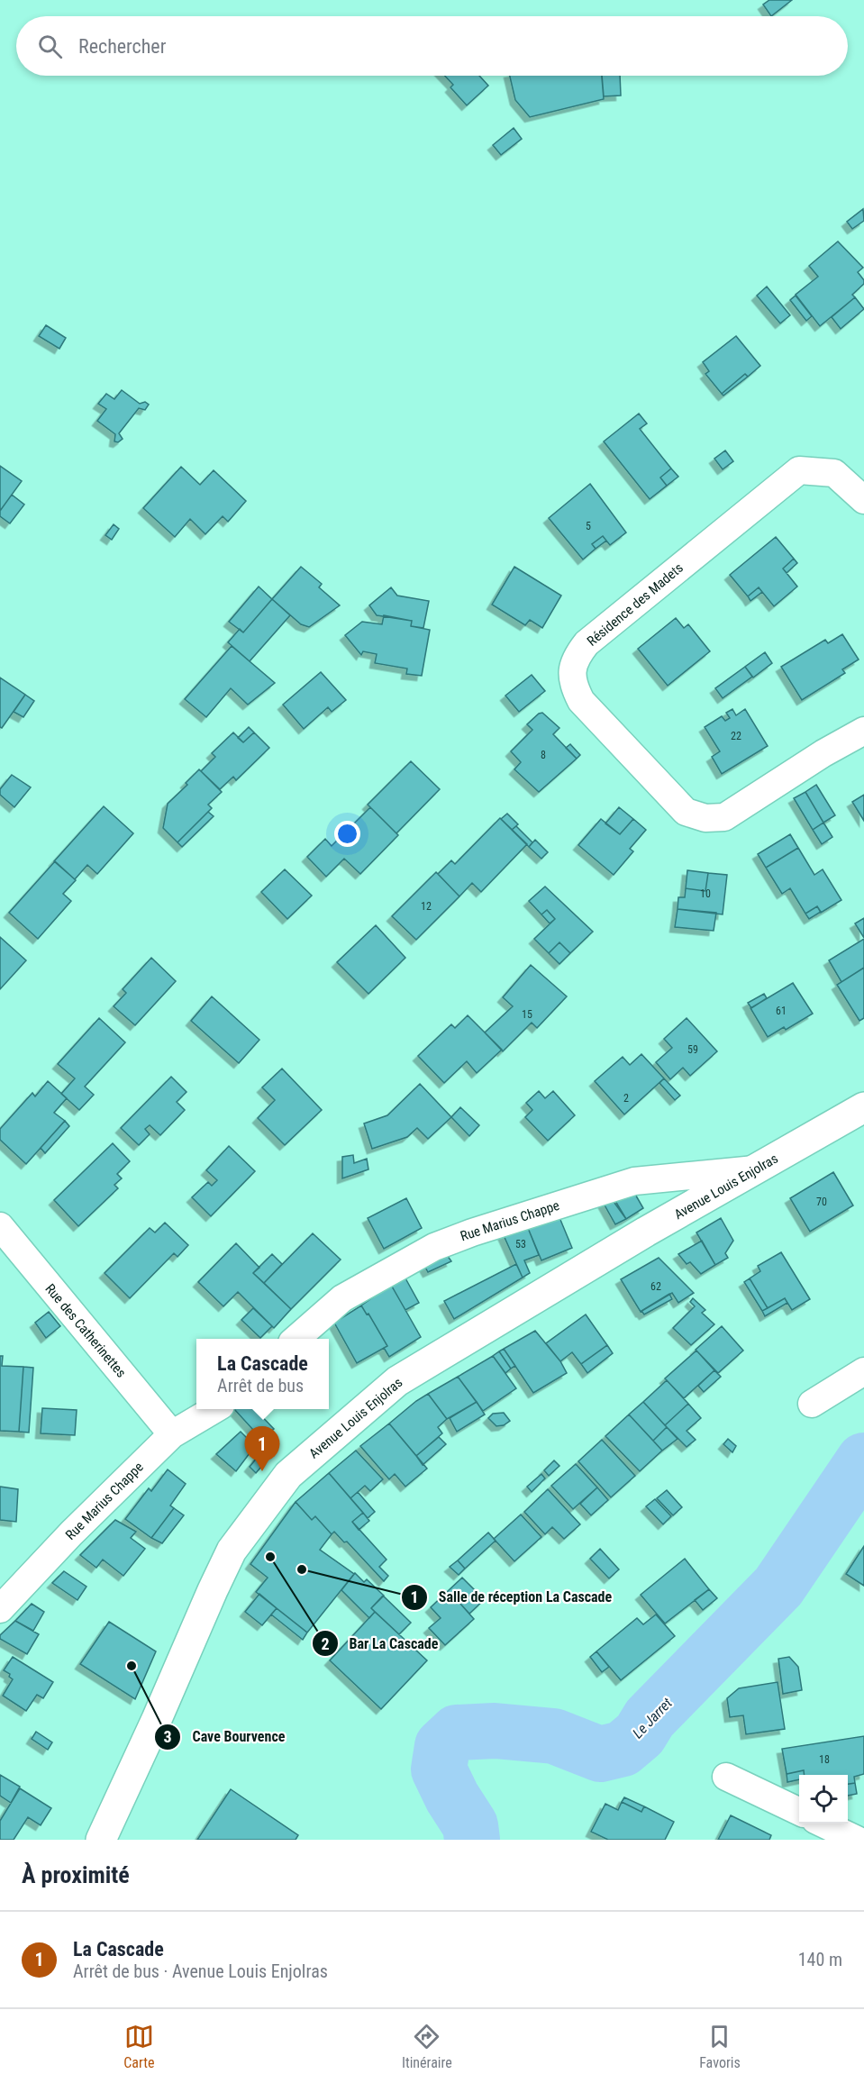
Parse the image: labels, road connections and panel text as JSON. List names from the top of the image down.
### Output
{
  "streets": {
    "main road": ["Avenue Louis Enjolras"],
    "street": ["Résidence des Madets", "Rue Marius Chappe", "Rue des Catherinettes"]
  },
  "crossings": [
    ["Avenue Louis Enjolras", "Rue Marius Chappe"],
    ["Rue Marius Chappe", "Rue des Catherinettes"]
  ],
  "water": ["Le Jarret"],
  "places": ["Bar La Cascade", "Salle de réception La Cascade", "Cave Bourvence"],
  "house_numbers": [
    "5",
    "22",
    "8",
    "10",
    "12",
    "61",
    "15",
    "59",
    "2",
    "70",
    "53",
    "62",
    "18"
  ],
  "page": {
    "search": "Rechercher",
    "popup": ["La Cascade", "Arrêt de bus"],
    "pins": "1",
    "heading": "À proximité",
    "list": [
      {
        "mark": "1",
        "name": "La Cascade",
        "note": "Arrêt de bus · Avenue Louis Enjolras",
        "value": "140 m"
      }
    ],
    "nav": ["Carte", "Itinéraire", "Favoris"]
  }
}
